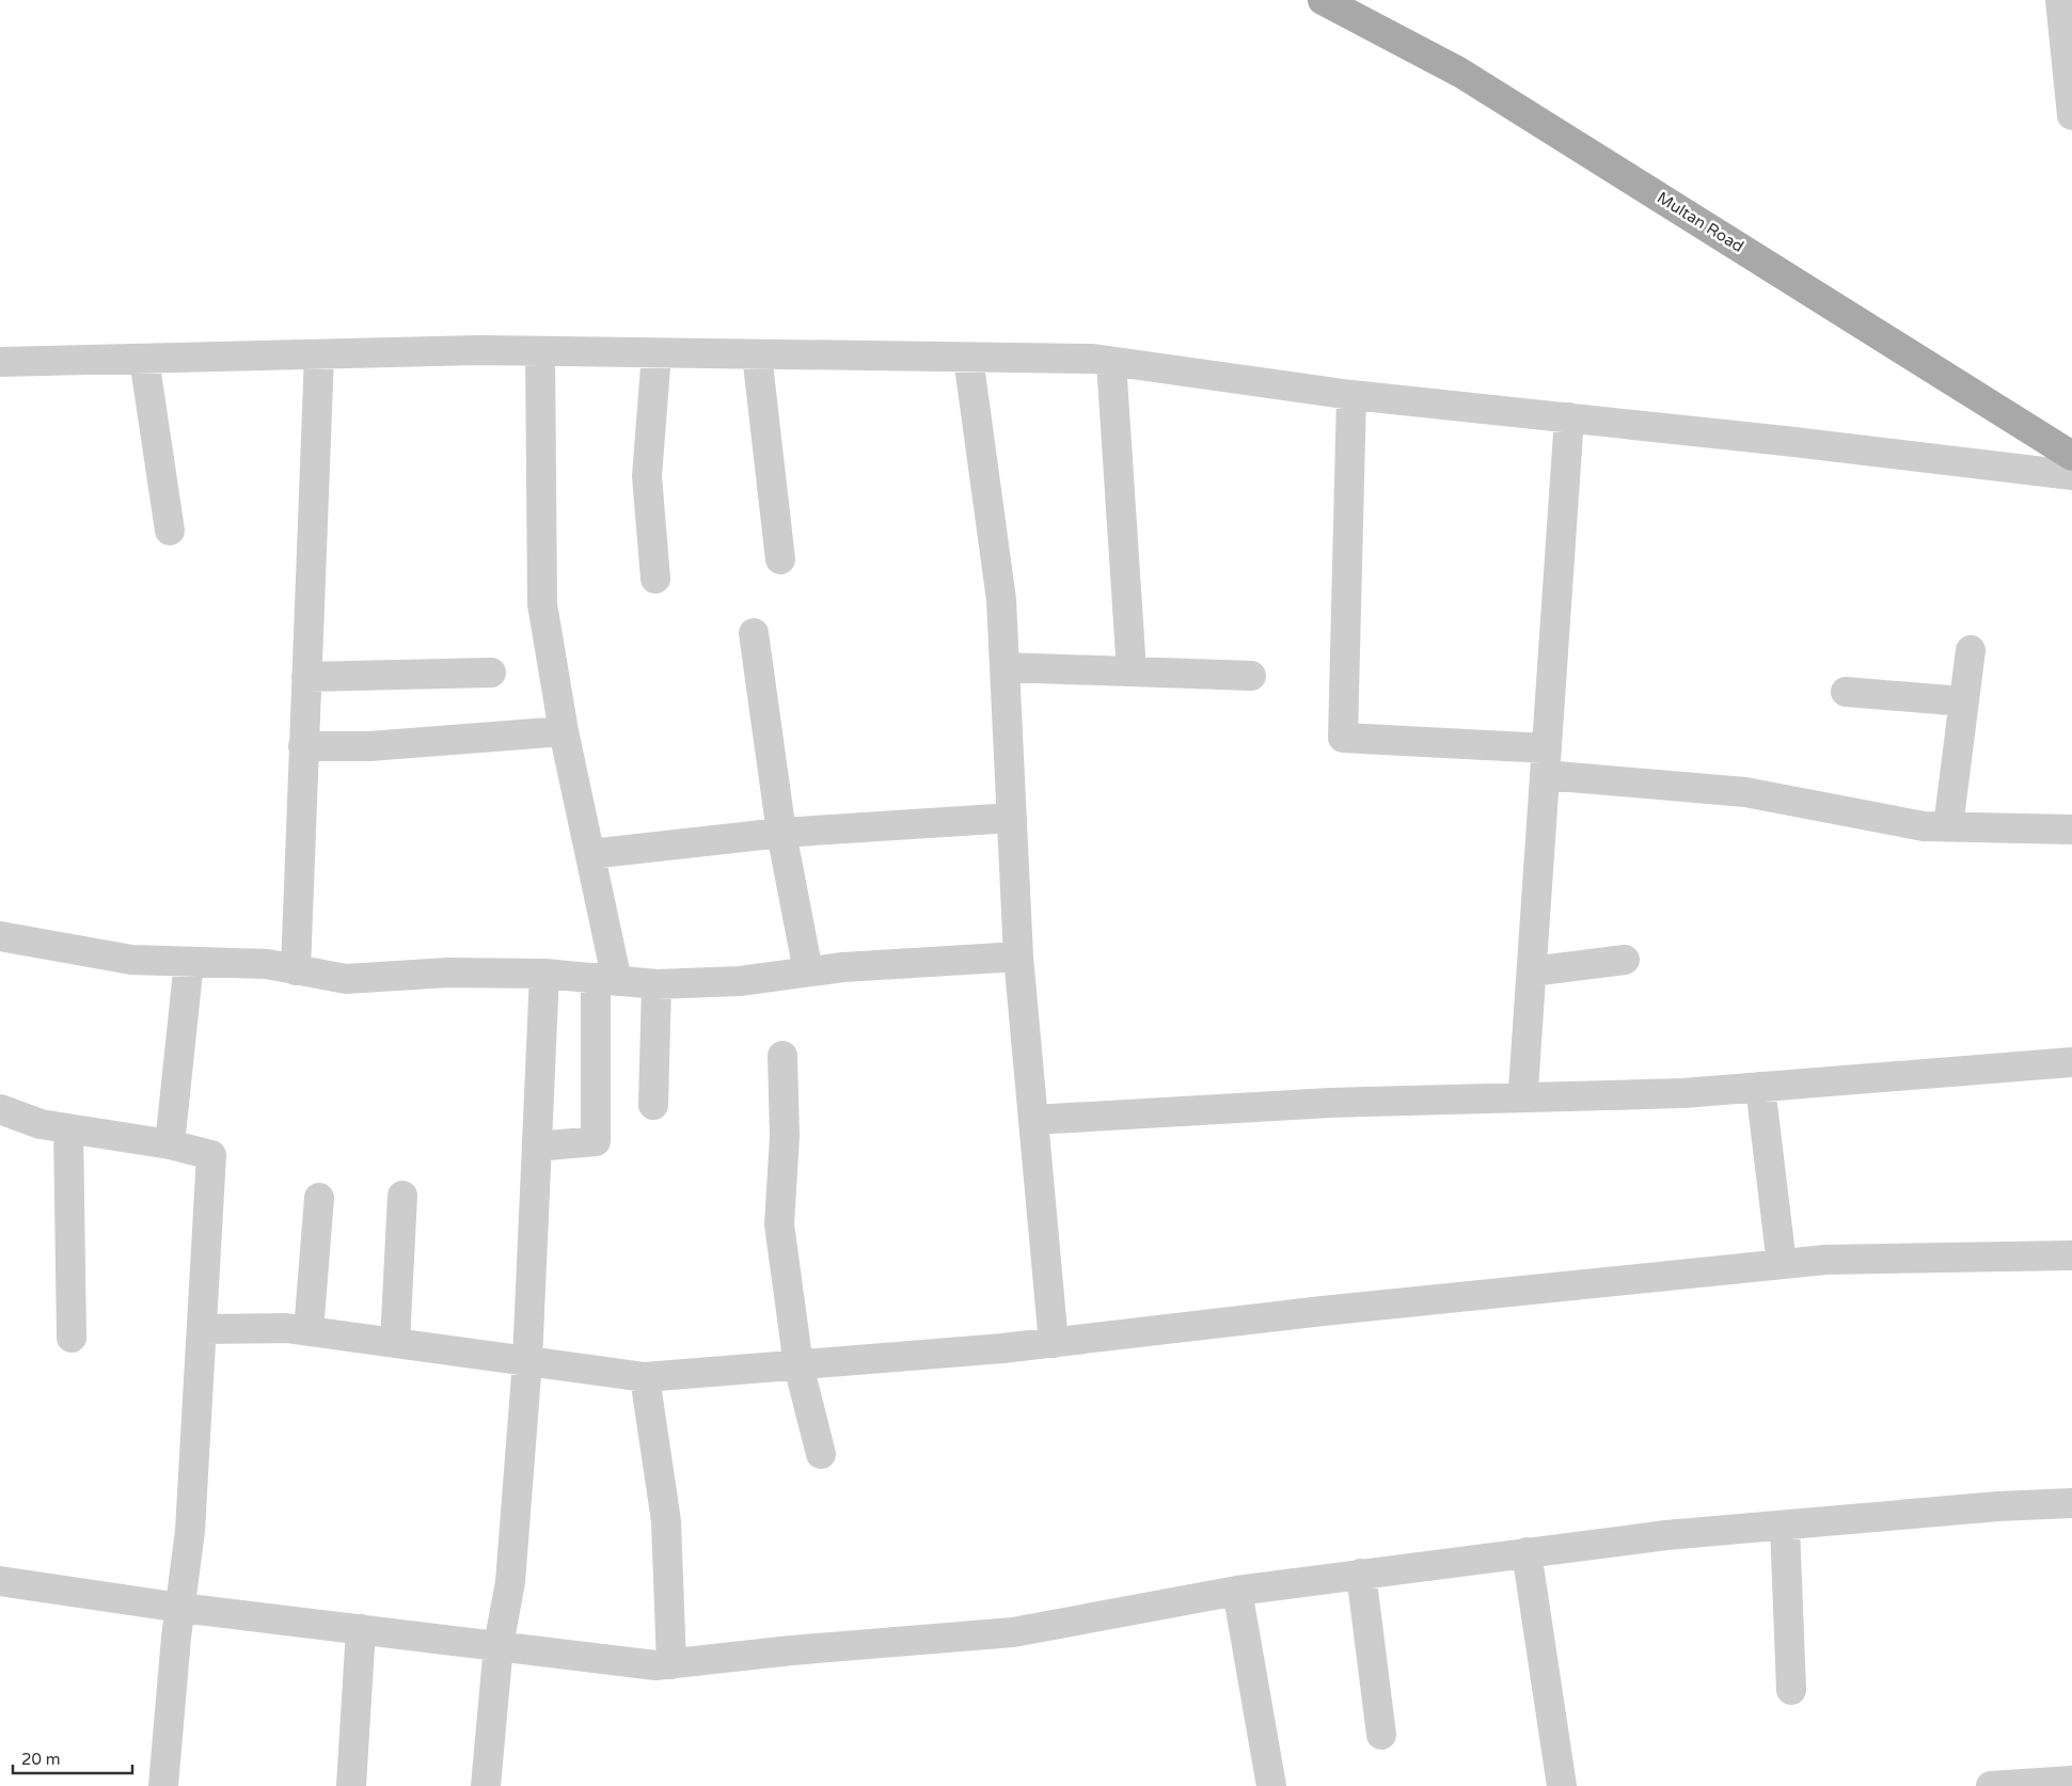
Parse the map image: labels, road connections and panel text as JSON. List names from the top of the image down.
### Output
{
  "streets": {
    "main road": ["Multan Road"]
  },
  "scale_bar": "20 m"
}
